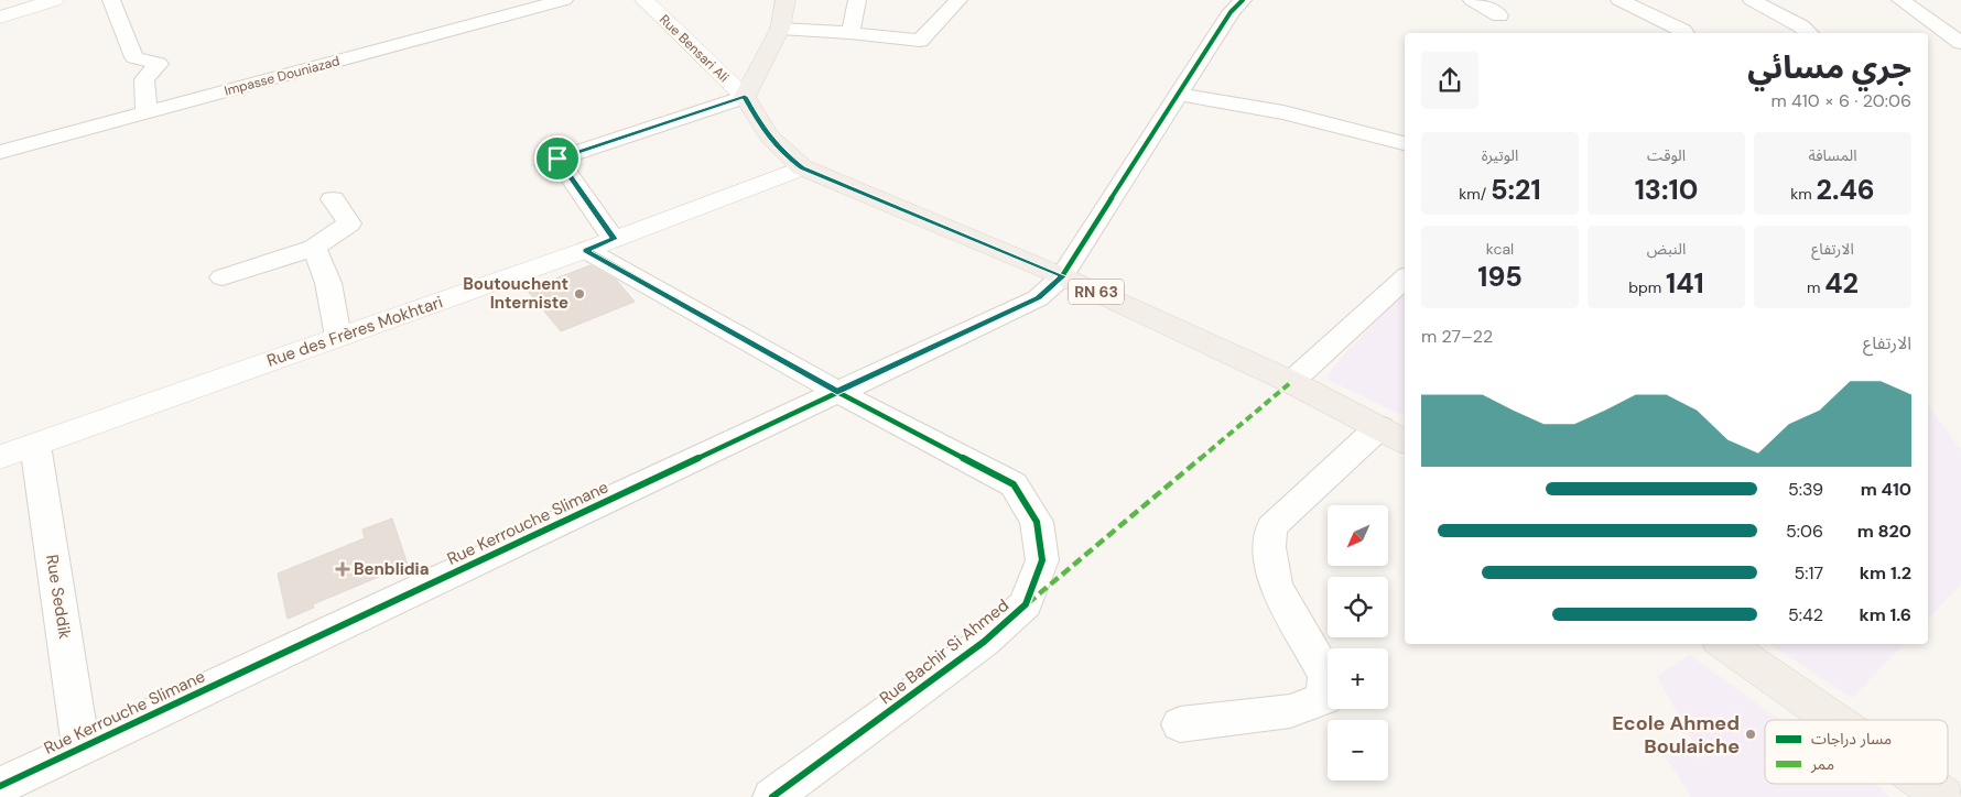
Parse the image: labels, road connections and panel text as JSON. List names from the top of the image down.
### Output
{
  "streets": {
    "main road": ["RN 63"],
    "street": [
      "Rue Bensari Ali",
      "Impasse Douniazad",
      "Rue des Frères Mokhtari",
      "Rue Kerrouche Slimane",
      "Rue Seddik",
      "Rue Bachir Si Ahmed"
    ]
  },
  "crossings": [
    ["Rue Bensari Ali", "RN 63"],
    ["RN 63", "Rue des Frères Mokhtari"],
    ["RN 63", "Rue Kerrouche Slimane"],
    ["Rue des Frères Mokhtari", "Rue Seddik"],
    ["Rue des Frères Mokhtari", "Rue Bachir Si Ahmed"],
    ["Rue Kerrouche Slimane", "Rue Seddik"],
    ["Rue Kerrouche Slimane", "Rue Bachir Si Ahmed"]
  ],
  "places": {
    "other": ["Boutouchent Interniste", "Ecole Ahmed Boulaiche"],
    "health": ["Benblidia"]
  },
  "legend": ["مسار دراجات", "ممر"],
  "north": "bottom left",
  "page": {
    "heading": ["جري مسائي", "20:06 · 6 × 410 m"],
    "stats": [
      ["المسافة", "2.46 km"],
      ["الوقت", "13:10"],
      ["الوتيرة", "5:21 /km"],
      ["الارتفاع", "42 m"],
      ["النبض", "141 bpm"],
      ["kcal", "195"]
    ],
    "chart": ["الارتفاع", "22–27 m"],
    "list": [
      {
        "name": "410 m",
        "note": "5:39"
      },
      {
        "name": "820 m",
        "note": "5:06"
      },
      {
        "name": "1.2 km",
        "note": "5:17"
      },
      {
        "name": "1.6 km",
        "note": "5:42"
      }
    ],
    "map_buttons": ["+", "−"]
  }
}
